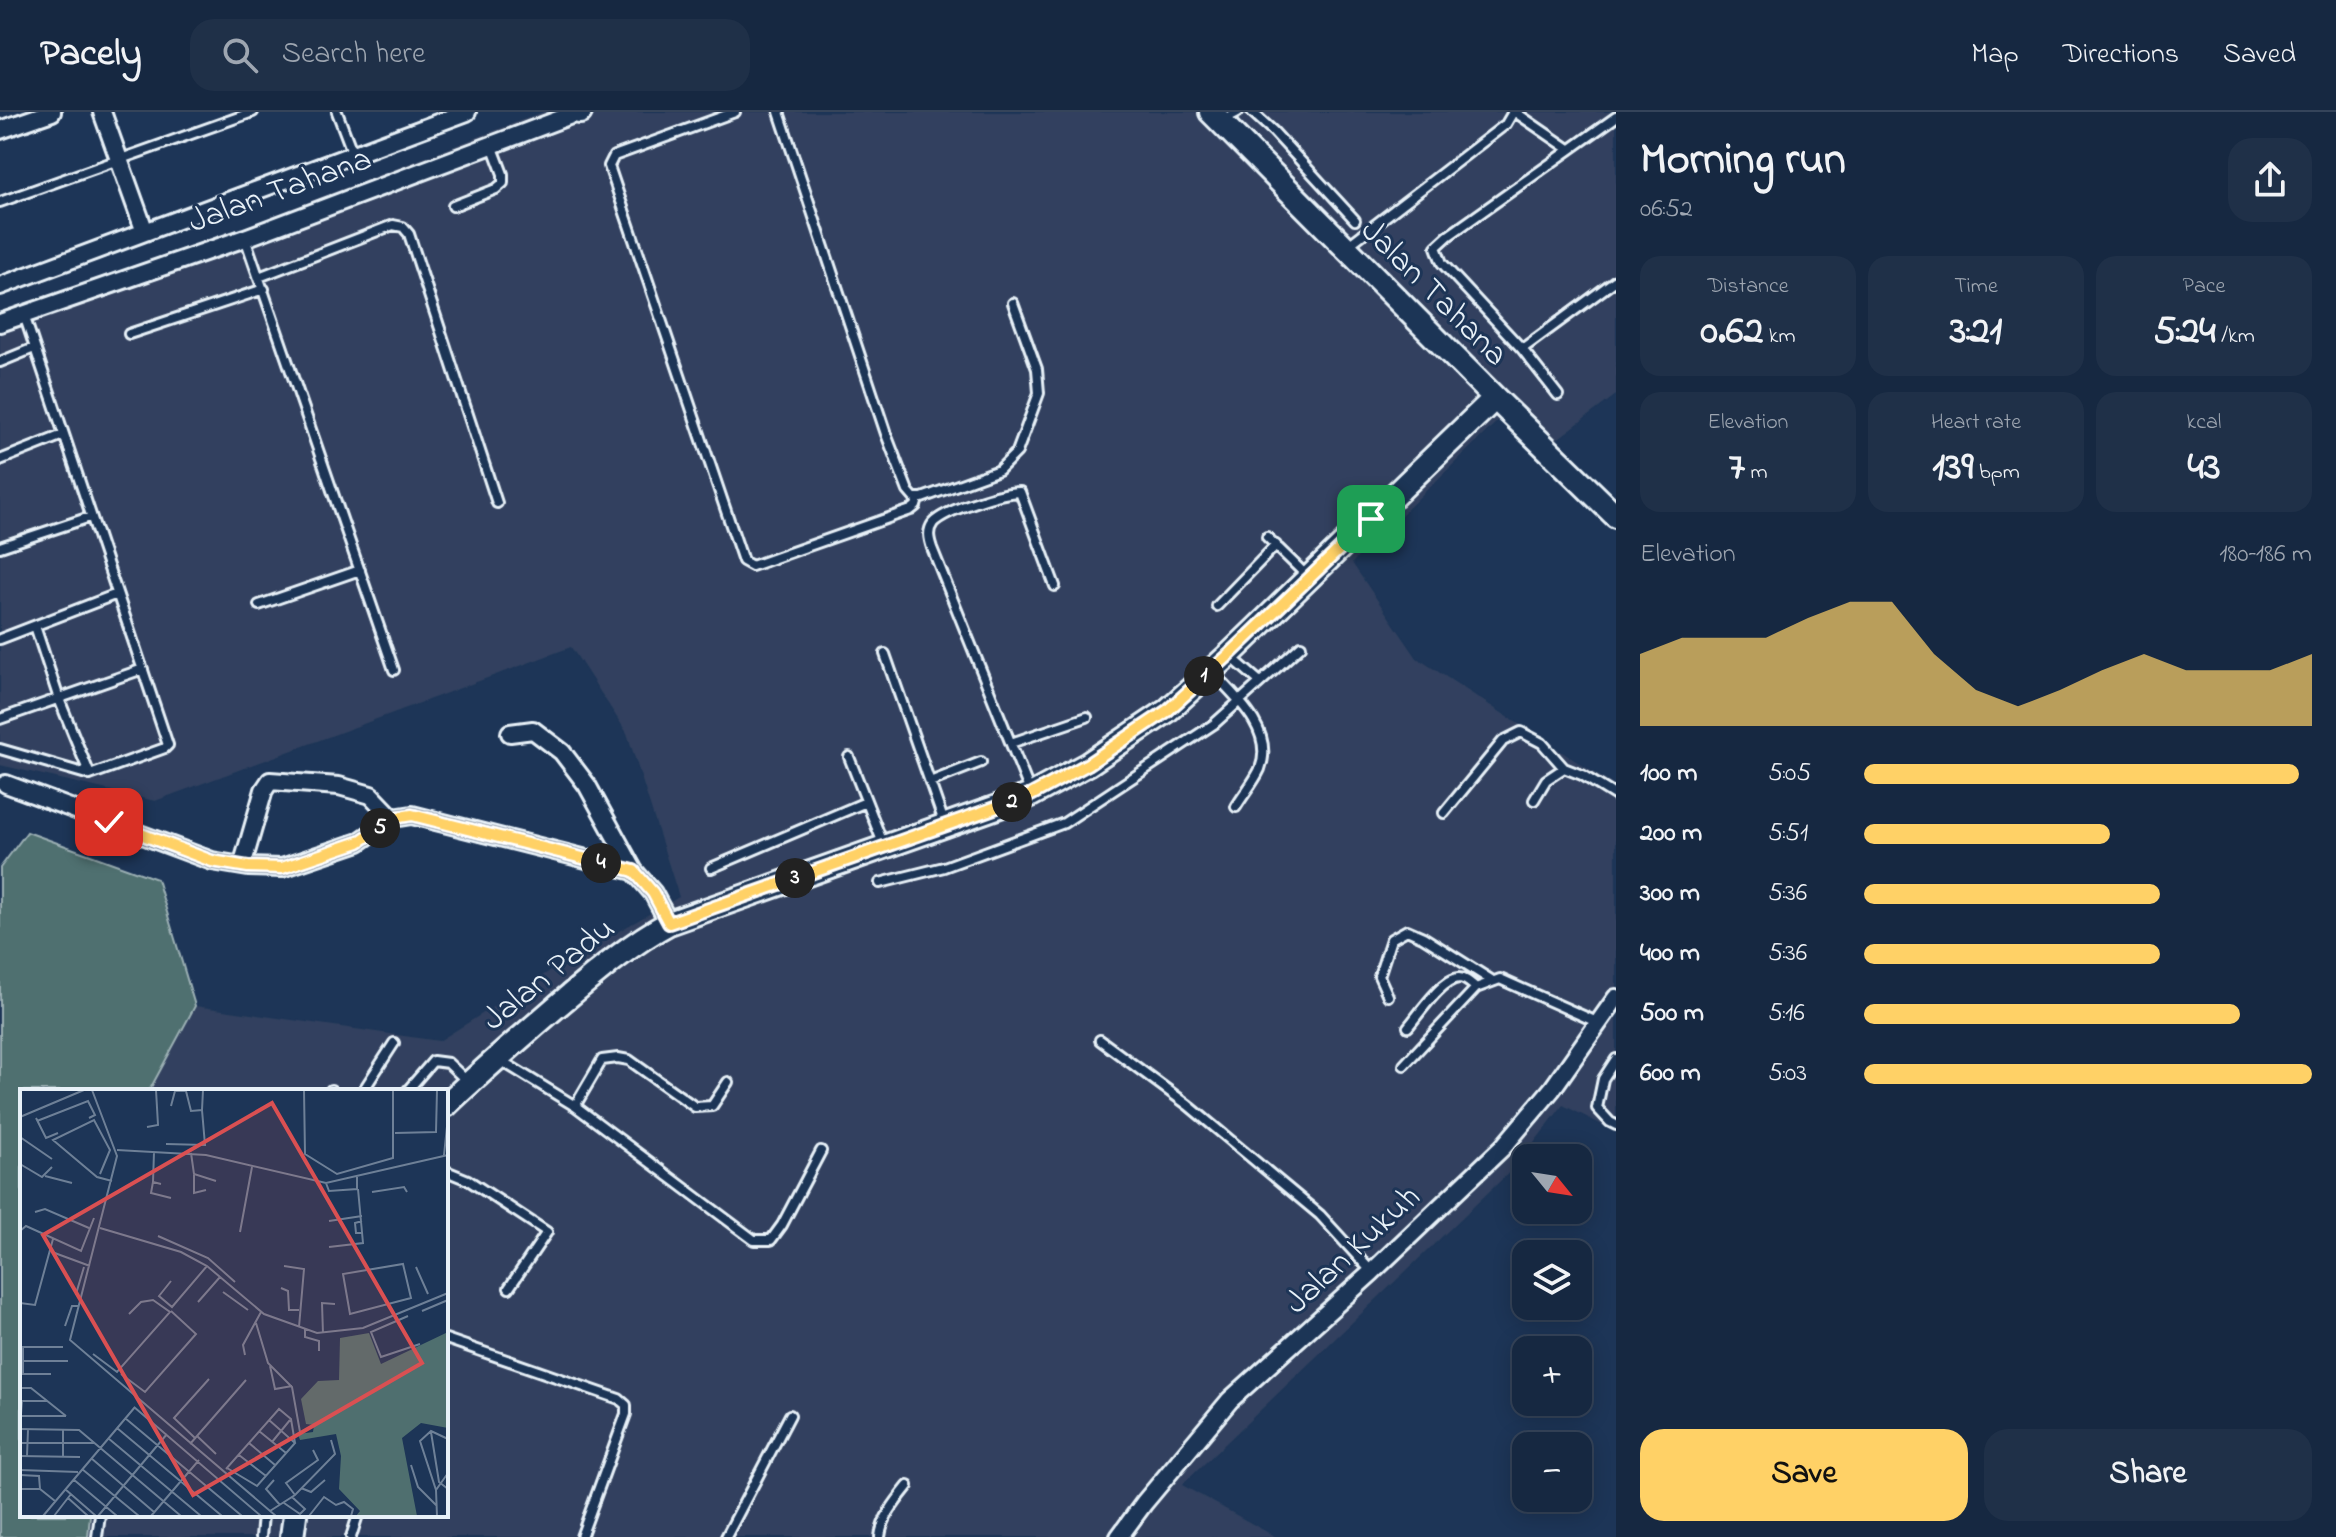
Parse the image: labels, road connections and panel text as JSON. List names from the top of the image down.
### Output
{
  "streets": {
    "street": ["Jalan Tahana", "Jalan Padu", "Jalan Kukuh"]
  },
  "crossings": [
    ["Jalan Tahana", "Jalan Padu"]
  ],
  "north": "bottom right",
  "page": {
    "header": "Pacely",
    "search": "Search here",
    "nav": ["Map", "Directions", "Saved"],
    "heading": ["Morning run", "06:52"],
    "stats": [
      ["Distance", "0.62 km"],
      ["Time", "3:21"],
      ["Pace", "5:24 /km"],
      ["Elevation", "7 m"],
      ["Heart rate", "139 bpm"],
      ["kcal", "43"]
    ],
    "chart": ["Elevation", "180–186 m"],
    "pins": [
      "1",
      "2",
      "5",
      "4",
      "3"
    ],
    "list": [
      {
        "name": "100 m",
        "note": "5:05"
      },
      {
        "name": "200 m",
        "note": "5:51"
      },
      {
        "name": "300 m",
        "note": "5:36"
      },
      {
        "name": "400 m",
        "note": "5:36"
      },
      {
        "name": "500 m",
        "note": "5:16"
      },
      {
        "name": "600 m",
        "note": "5:03"
      }
    ],
    "map_buttons": ["+", "−"],
    "buttons": ["Save", "Share"]
  }
}
